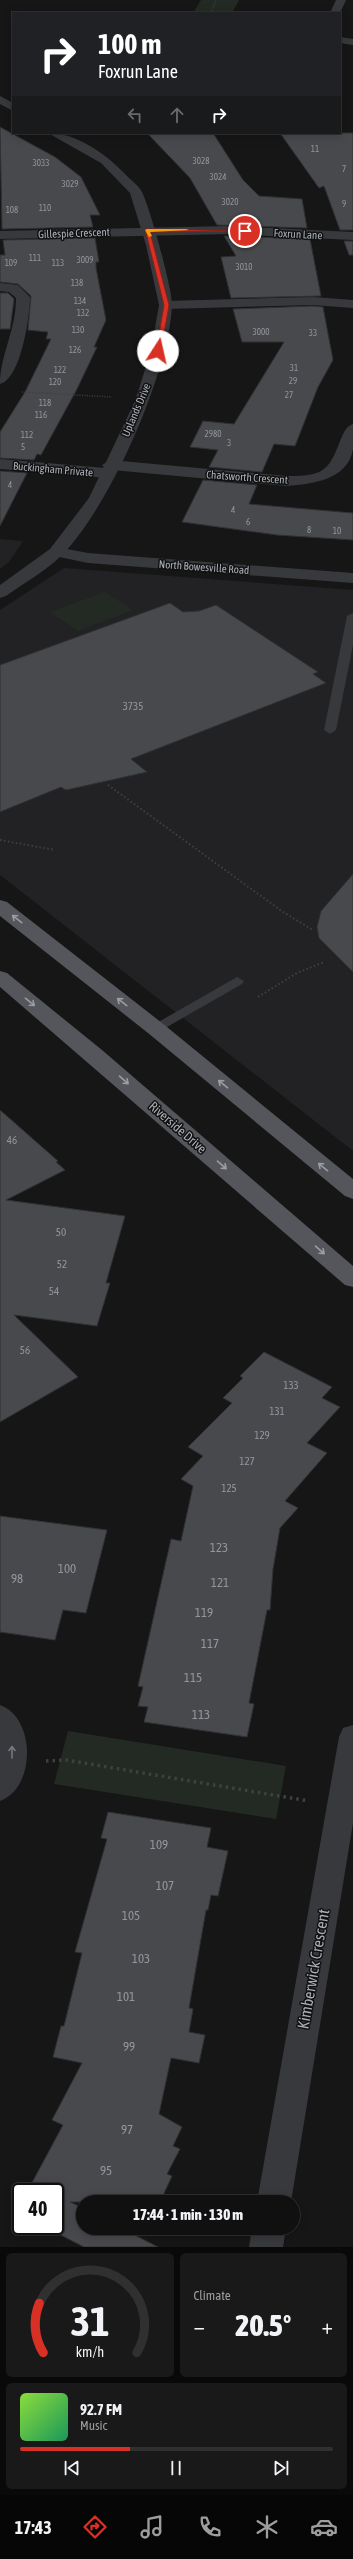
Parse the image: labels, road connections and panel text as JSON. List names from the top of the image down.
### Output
{
  "streets": {
    "main road": ["Riverside Drive"],
    "street": [
      "Gillespie Crescent",
      "Foxrun Lane",
      "Uplands Drive",
      "Buckingham Private",
      "Chatsworth Crescent",
      "North Bowesville Road",
      "Kimberwick Crescent"
    ]
  },
  "crossings": [
    ["Gillespie Crescent", "Foxrun Lane"],
    ["Gillespie Crescent", "Uplands Drive"],
    ["Foxrun Lane", "Uplands Drive"],
    ["Uplands Drive", "Buckingham Private"],
    ["Uplands Drive", "Chatsworth Crescent"],
    ["Uplands Drive", "North Bowesville Road"],
    ["Buckingham Private", "Chatsworth Crescent"]
  ],
  "house_numbers": [
    "11",
    "3028",
    "3033",
    "7",
    "3024",
    "3029",
    "3020",
    "9",
    "110",
    "108",
    "111",
    "3009",
    "109",
    "113",
    "3010",
    "138",
    "134",
    "132",
    "130",
    "3000",
    "33",
    "126",
    "31",
    "122",
    "29",
    "120",
    "27",
    "118",
    "116",
    "2980",
    "112",
    "3",
    "5",
    "4",
    "4",
    "6",
    "8",
    "10",
    "3735",
    "46",
    "50",
    "52",
    "54",
    "56",
    "133",
    "131",
    "129",
    "127",
    "125",
    "123",
    "100",
    "98",
    "121",
    "119",
    "117",
    "115",
    "113",
    "109",
    "107",
    "105",
    "103",
    "101",
    "99",
    "97",
    "95"
  ],
  "page": {
    "turn": ["100 m", "Foxrun Lane"],
    "limit": "40",
    "trip": "17:44 · 1 min · 130 m",
    "tile": "Climate",
    "heat": ["−", "20.5°", "+"],
    "song": ["92.7 FM", "Music"],
    "tabs": "17:43",
    "gauge": ["31", "km/h"]
  }
}
